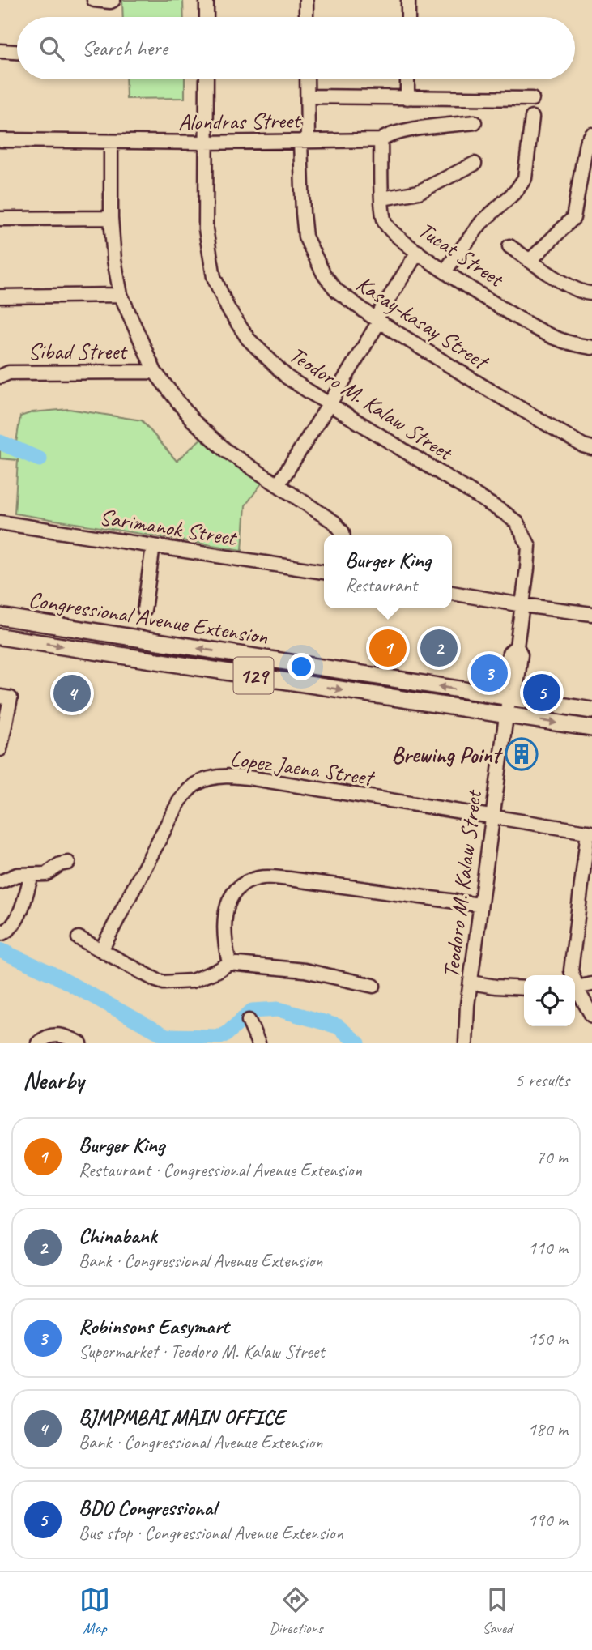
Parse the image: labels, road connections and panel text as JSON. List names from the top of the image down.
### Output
{
  "streets": {
    "main road": ["Congressional Avenue Extension", "129"],
    "street": [
      "Alondras Street",
      "Tucat Street",
      "Kasay-kasay Street",
      "Sibad Street",
      "Teodoro M. Kalaw Street",
      "Sarimanok Street",
      "Lopez Jaena Street"
    ]
  },
  "crossings": [
    ["Alondras Street", "Tucat Street"],
    ["Alondras Street", "Kasay-kasay Street"],
    ["Alondras Street", "Teodoro M. Kalaw Street"],
    ["Teodoro M. Kalaw Street", "Congressional Avenue Extension"],
    ["Teodoro M. Kalaw Street", "Lopez Jaena Street"]
  ],
  "places": {
    "building": ["Brewing Point"]
  },
  "page": {
    "search": "Search here",
    "popup": ["Burger King", "Restaurant"],
    "pins": [
      "1",
      "2",
      "3",
      "5",
      "4"
    ],
    "heading": ["Nearby", "5 results"],
    "list": [
      {
        "mark": "1",
        "name": "Burger King",
        "note": "Restaurant · Congressional Avenue Extension",
        "value": "70 m"
      },
      {
        "mark": "2",
        "name": "Chinabank",
        "note": "Bank · Congressional Avenue Extension",
        "value": "110 m"
      },
      {
        "mark": "3",
        "name": "Robinsons Easymart",
        "note": "Supermarket · Teodoro M. Kalaw Street",
        "value": "150 m"
      },
      {
        "mark": "4",
        "name": "BJMPMBAI MAIN OFFICE",
        "note": "Bank · Congressional Avenue Extension",
        "value": "180 m"
      },
      {
        "mark": "5",
        "name": "BDO Congressional",
        "note": "Bus stop · Congressional Avenue Extension",
        "value": "190 m"
      }
    ],
    "nav": ["Map", "Directions", "Saved"]
  }
}
